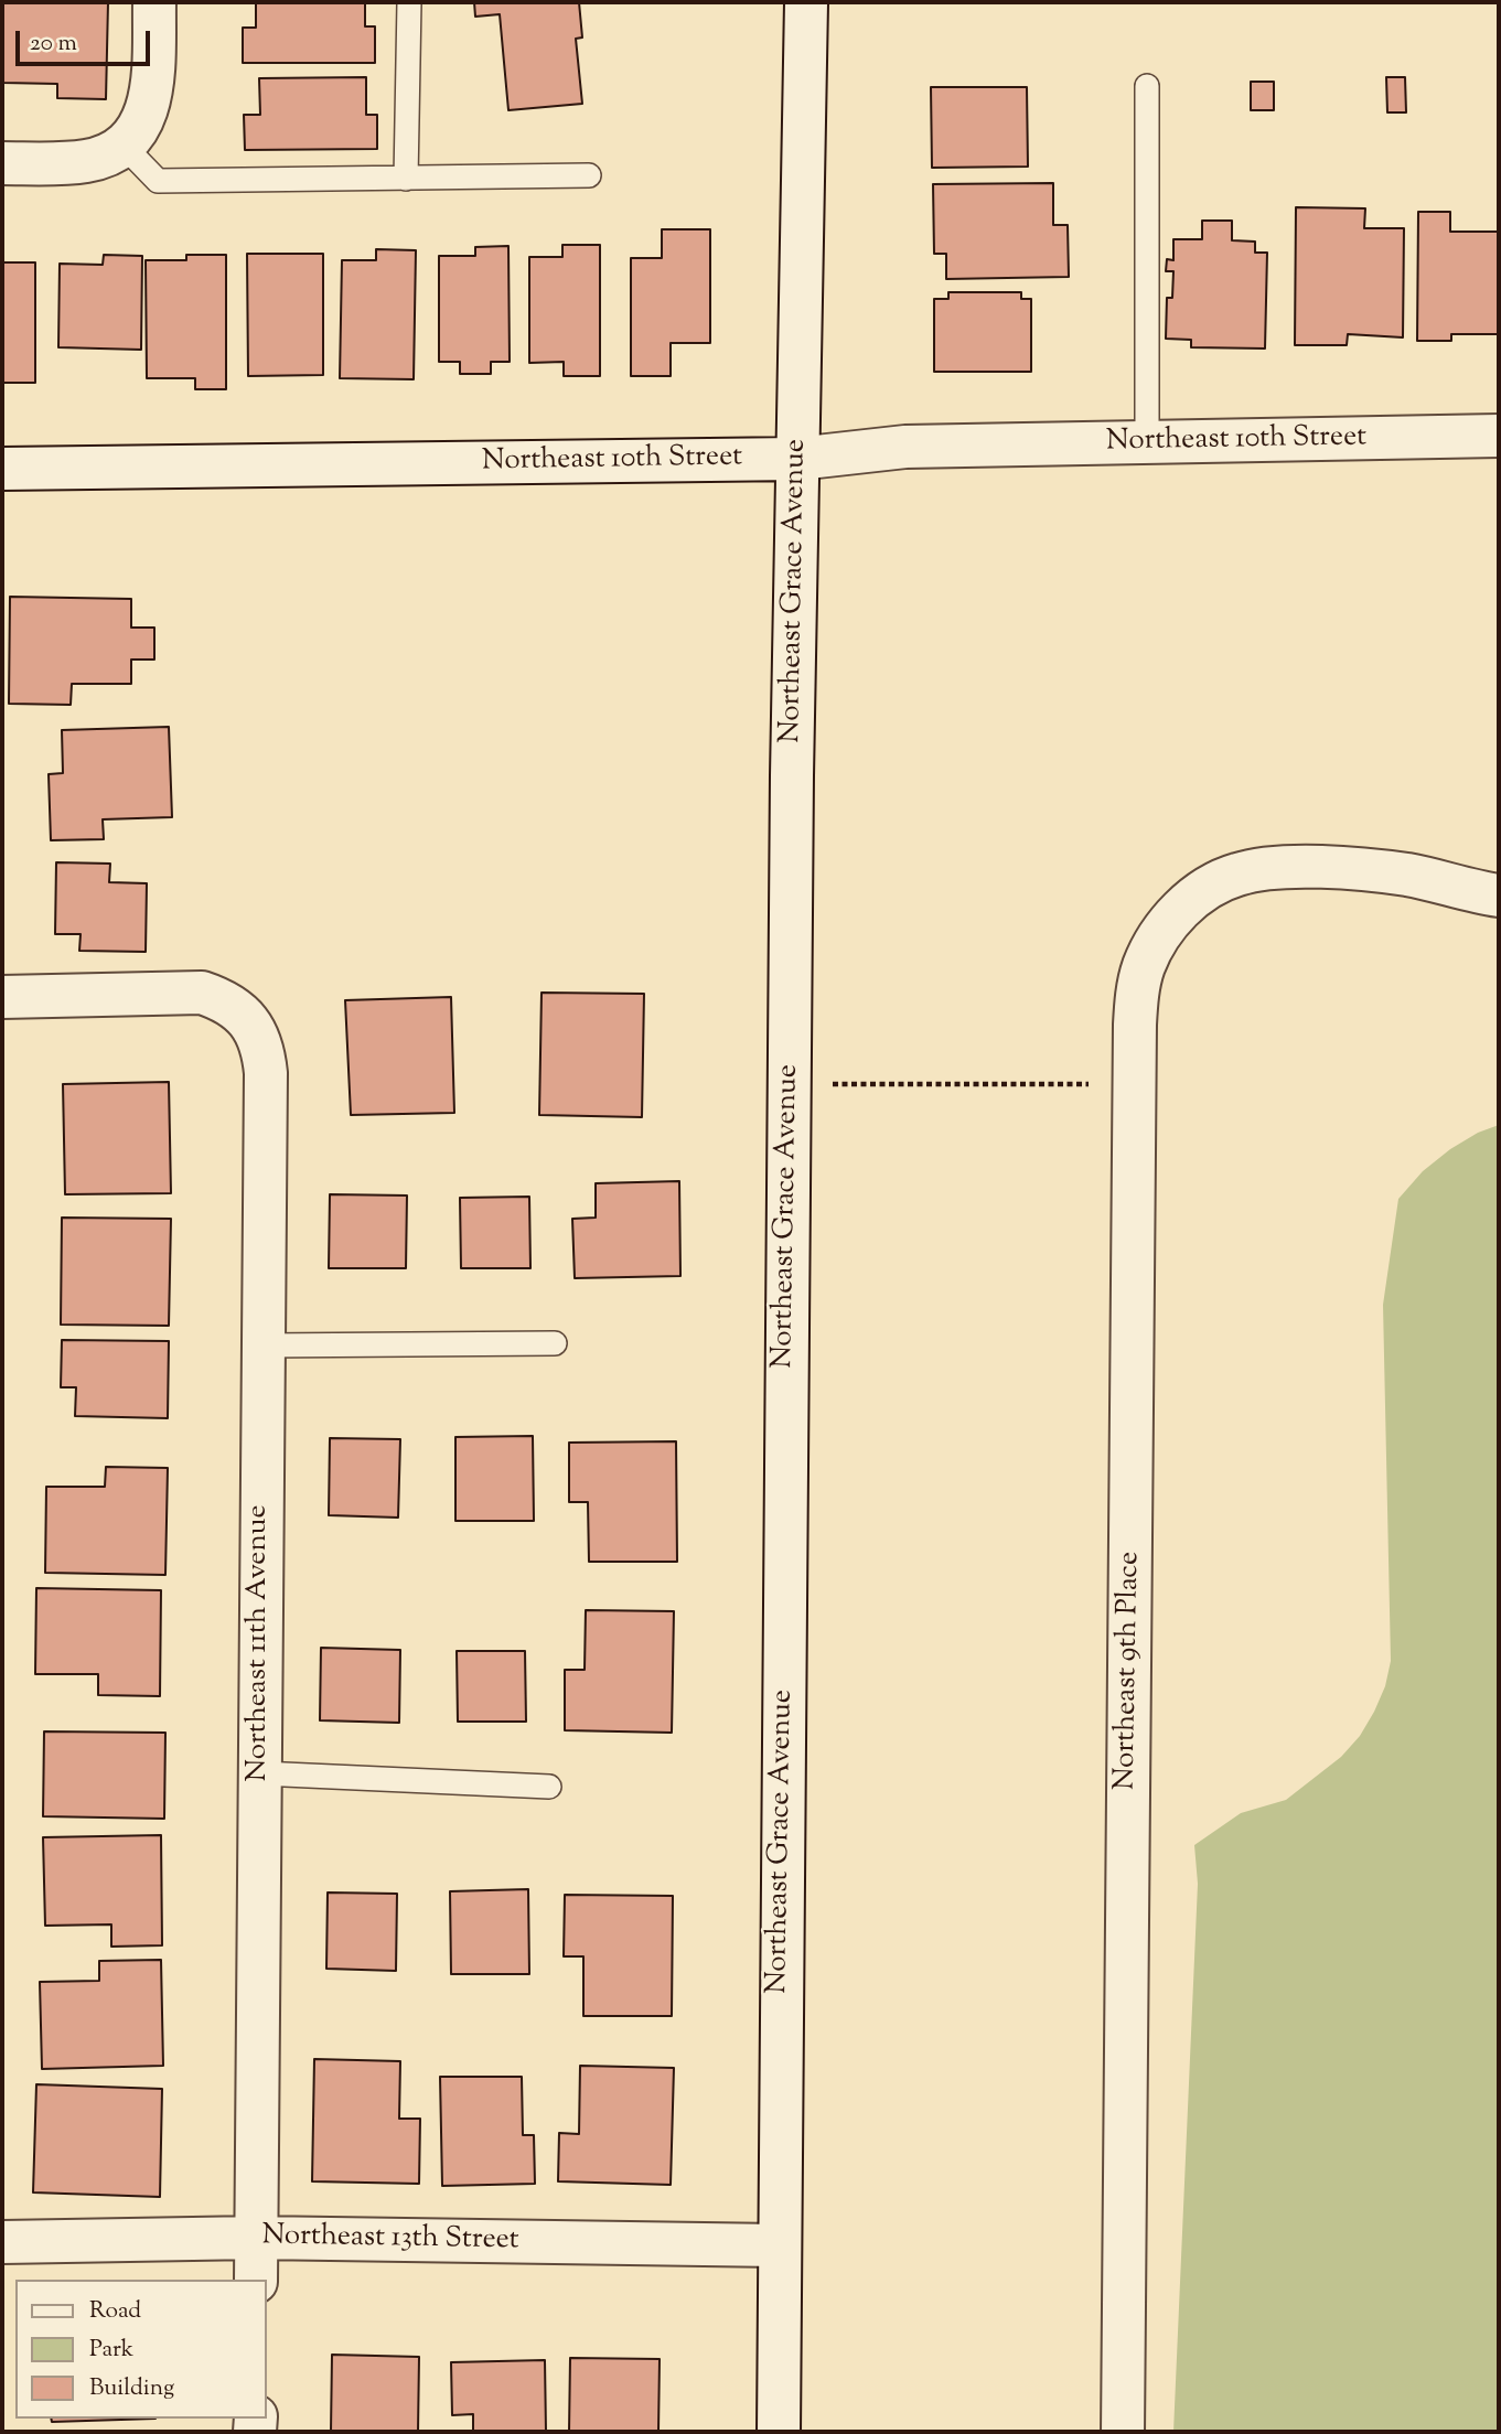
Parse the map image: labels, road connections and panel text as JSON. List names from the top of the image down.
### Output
{
  "streets": {
    "street": [
      "Northeast 10th Street",
      "Northeast Grace Avenue",
      "Northeast 11th Avenue",
      "Northeast 9th Place",
      "Northeast 13th Street"
    ]
  },
  "crossings": [
    ["Northeast 10th Street", "Northeast Grace Avenue"],
    ["Northeast Grace Avenue", "Northeast 13th Street"],
    ["Northeast 11th Avenue", "Northeast 13th Street"]
  ],
  "legend": ["Road", "Park", "Building"],
  "scale_bar": "20 m"
}
